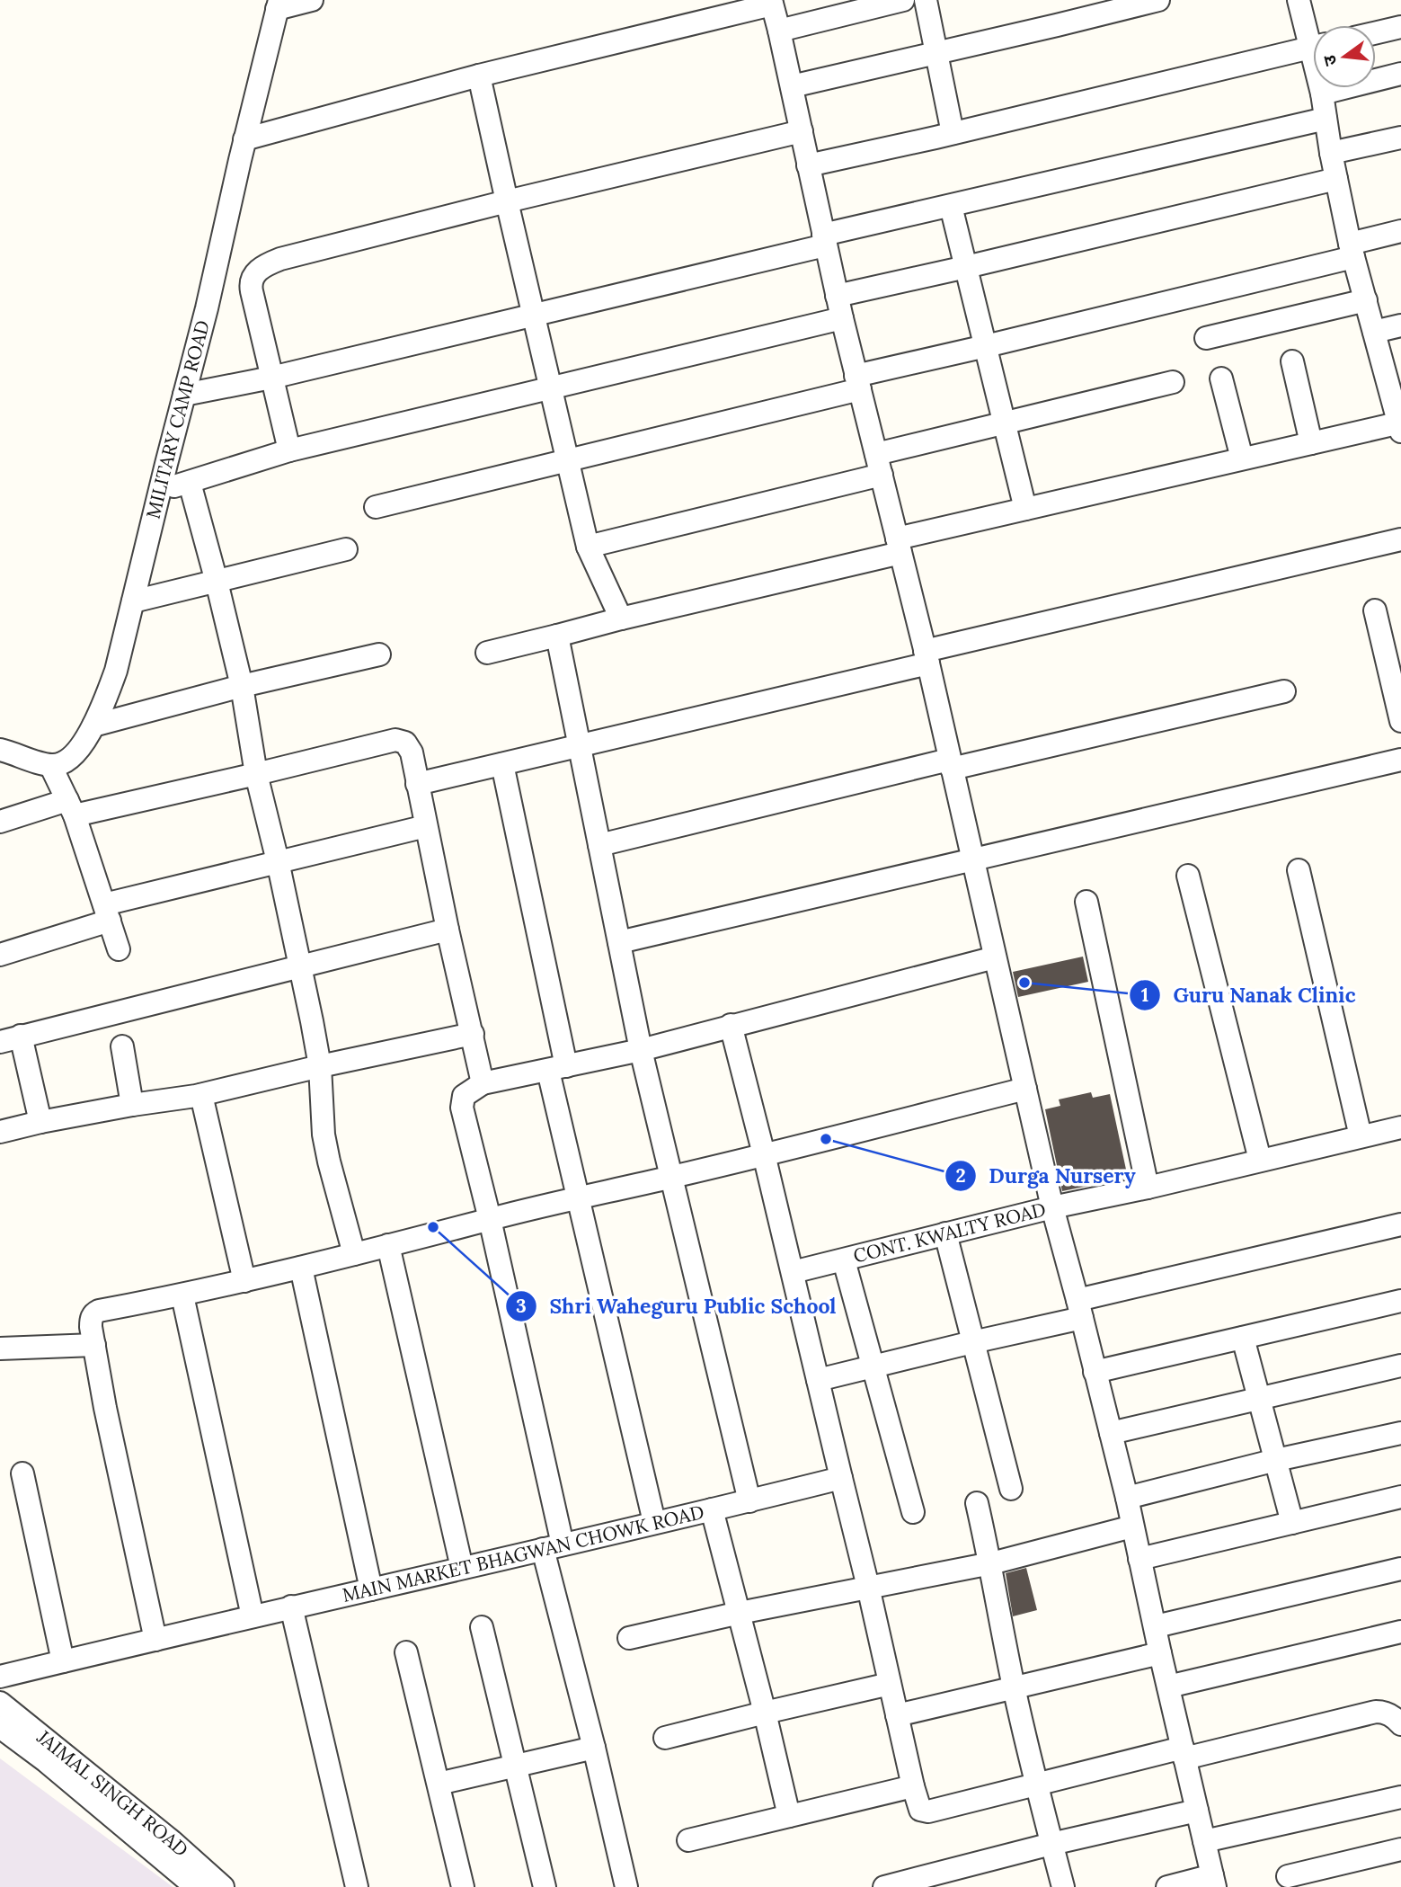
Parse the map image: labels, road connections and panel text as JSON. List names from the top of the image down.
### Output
{
  "streets": {
    "street": [
      "MILITARY CAMP ROAD",
      "CONT. KWALTY ROAD",
      "MAIN MARKET BHAGWAN CHOWK ROAD",
      "JAIMAL SINGH ROAD"
    ]
  },
  "places": ["Guru Nanak Clinic", "Durga Nursery", "Shri Waheguru Public School"],
  "north": "left"
}
